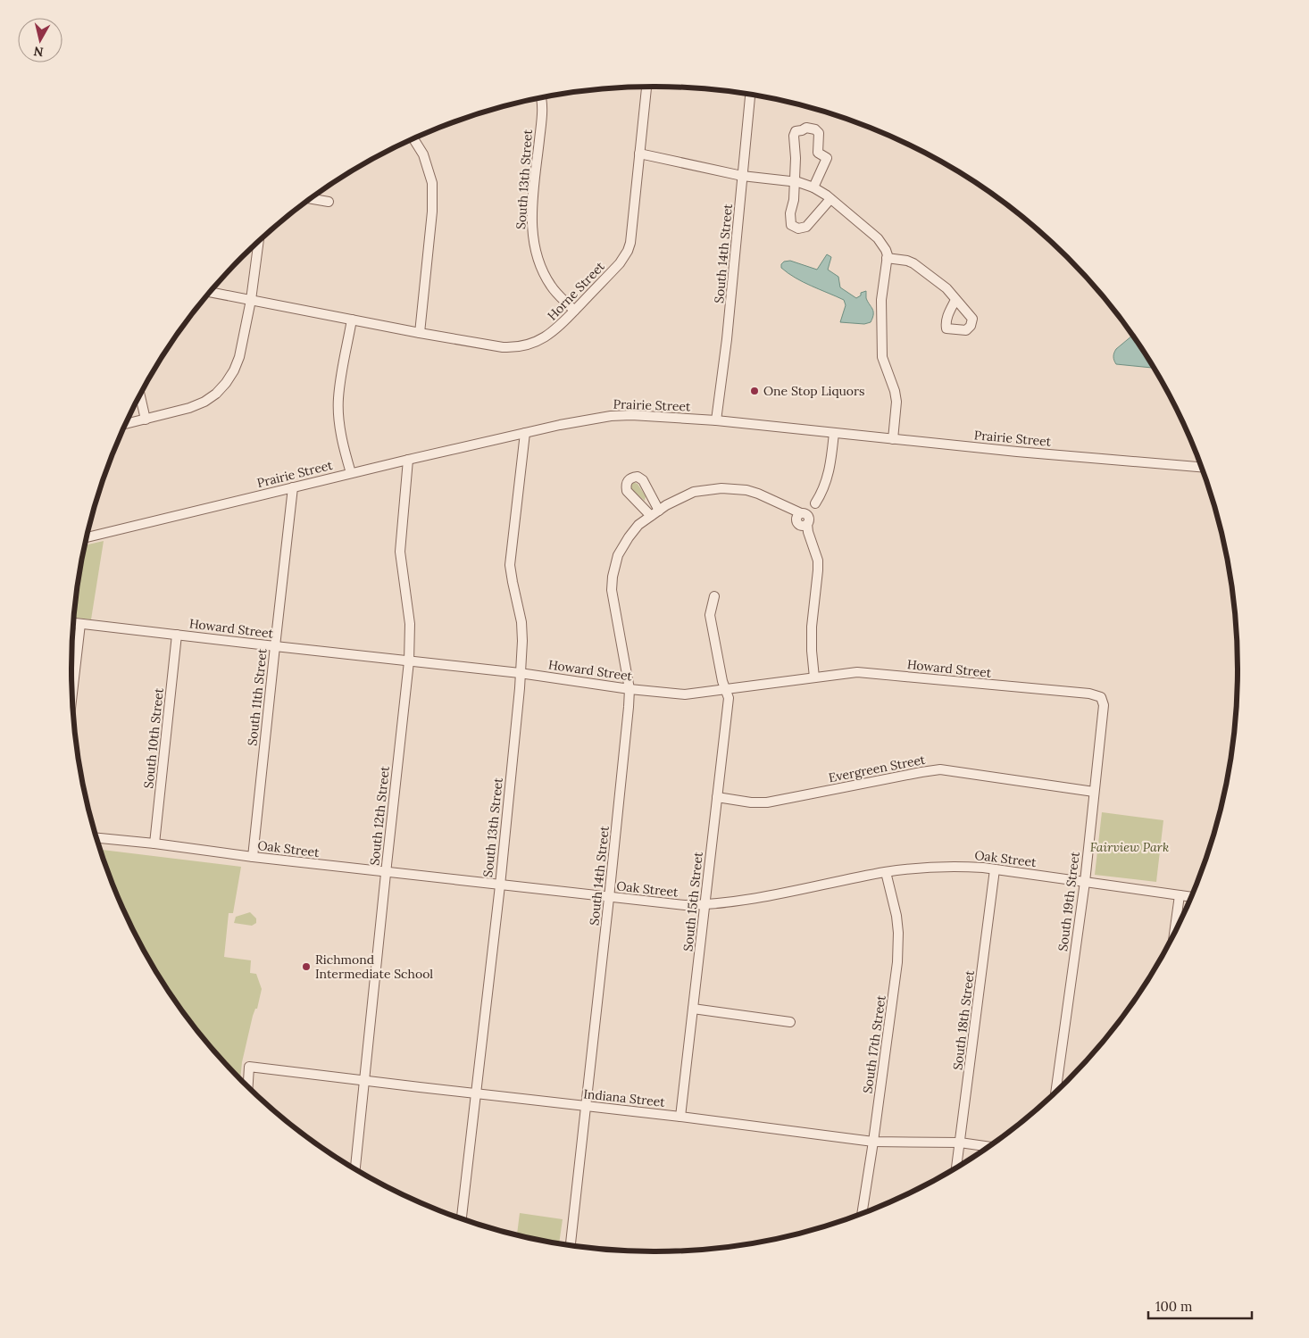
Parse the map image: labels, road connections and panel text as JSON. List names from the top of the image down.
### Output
{
  "streets": {
    "street": [
      "South 13th Street",
      "South 14th Street",
      "Horne Street",
      "Prairie Street",
      "Howard Street",
      "South 11th Street",
      "South 10th Street",
      "Evergreen Street",
      "South 12th Street",
      "Oak Street",
      "South 15th Street",
      "South 19th Street",
      "South 18th Street",
      "South 17th Street",
      "Indiana Street"
    ]
  },
  "crossings": [
    ["South 13th Street", "Horne Street"],
    ["South 13th Street", "Prairie Street"],
    ["South 13th Street", "Howard Street"],
    ["South 13th Street", "Oak Street"],
    ["South 13th Street", "Indiana Street"],
    ["South 14th Street", "Prairie Street"],
    ["South 14th Street", "Howard Street"],
    ["South 14th Street", "Oak Street"],
    ["South 14th Street", "Indiana Street"],
    ["Prairie Street", "South 11th Street"],
    ["Prairie Street", "South 12th Street"],
    ["Howard Street", "South 11th Street"],
    ["Howard Street", "South 10th Street"],
    ["Howard Street", "South 12th Street"],
    ["Howard Street", "South 15th Street"],
    ["Howard Street", "South 19th Street"],
    ["South 11th Street", "Oak Street"],
    ["South 10th Street", "Oak Street"],
    ["Evergreen Street", "South 15th Street"],
    ["Evergreen Street", "South 19th Street"],
    ["South 12th Street", "Oak Street"],
    ["South 12th Street", "Indiana Street"],
    ["Oak Street", "South 15th Street"],
    ["Oak Street", "South 19th Street"],
    ["Oak Street", "South 18th Street"],
    ["Oak Street", "South 17th Street"],
    ["South 15th Street", "Indiana Street"],
    ["South 18th Street", "Indiana Street"],
    ["South 17th Street", "Indiana Street"]
  ],
  "parks": ["Fairview Park"],
  "places": ["One Stop Liquors", "Richmond Intermediate School"],
  "scale_bar": "100 m",
  "north": "bottom"
}
